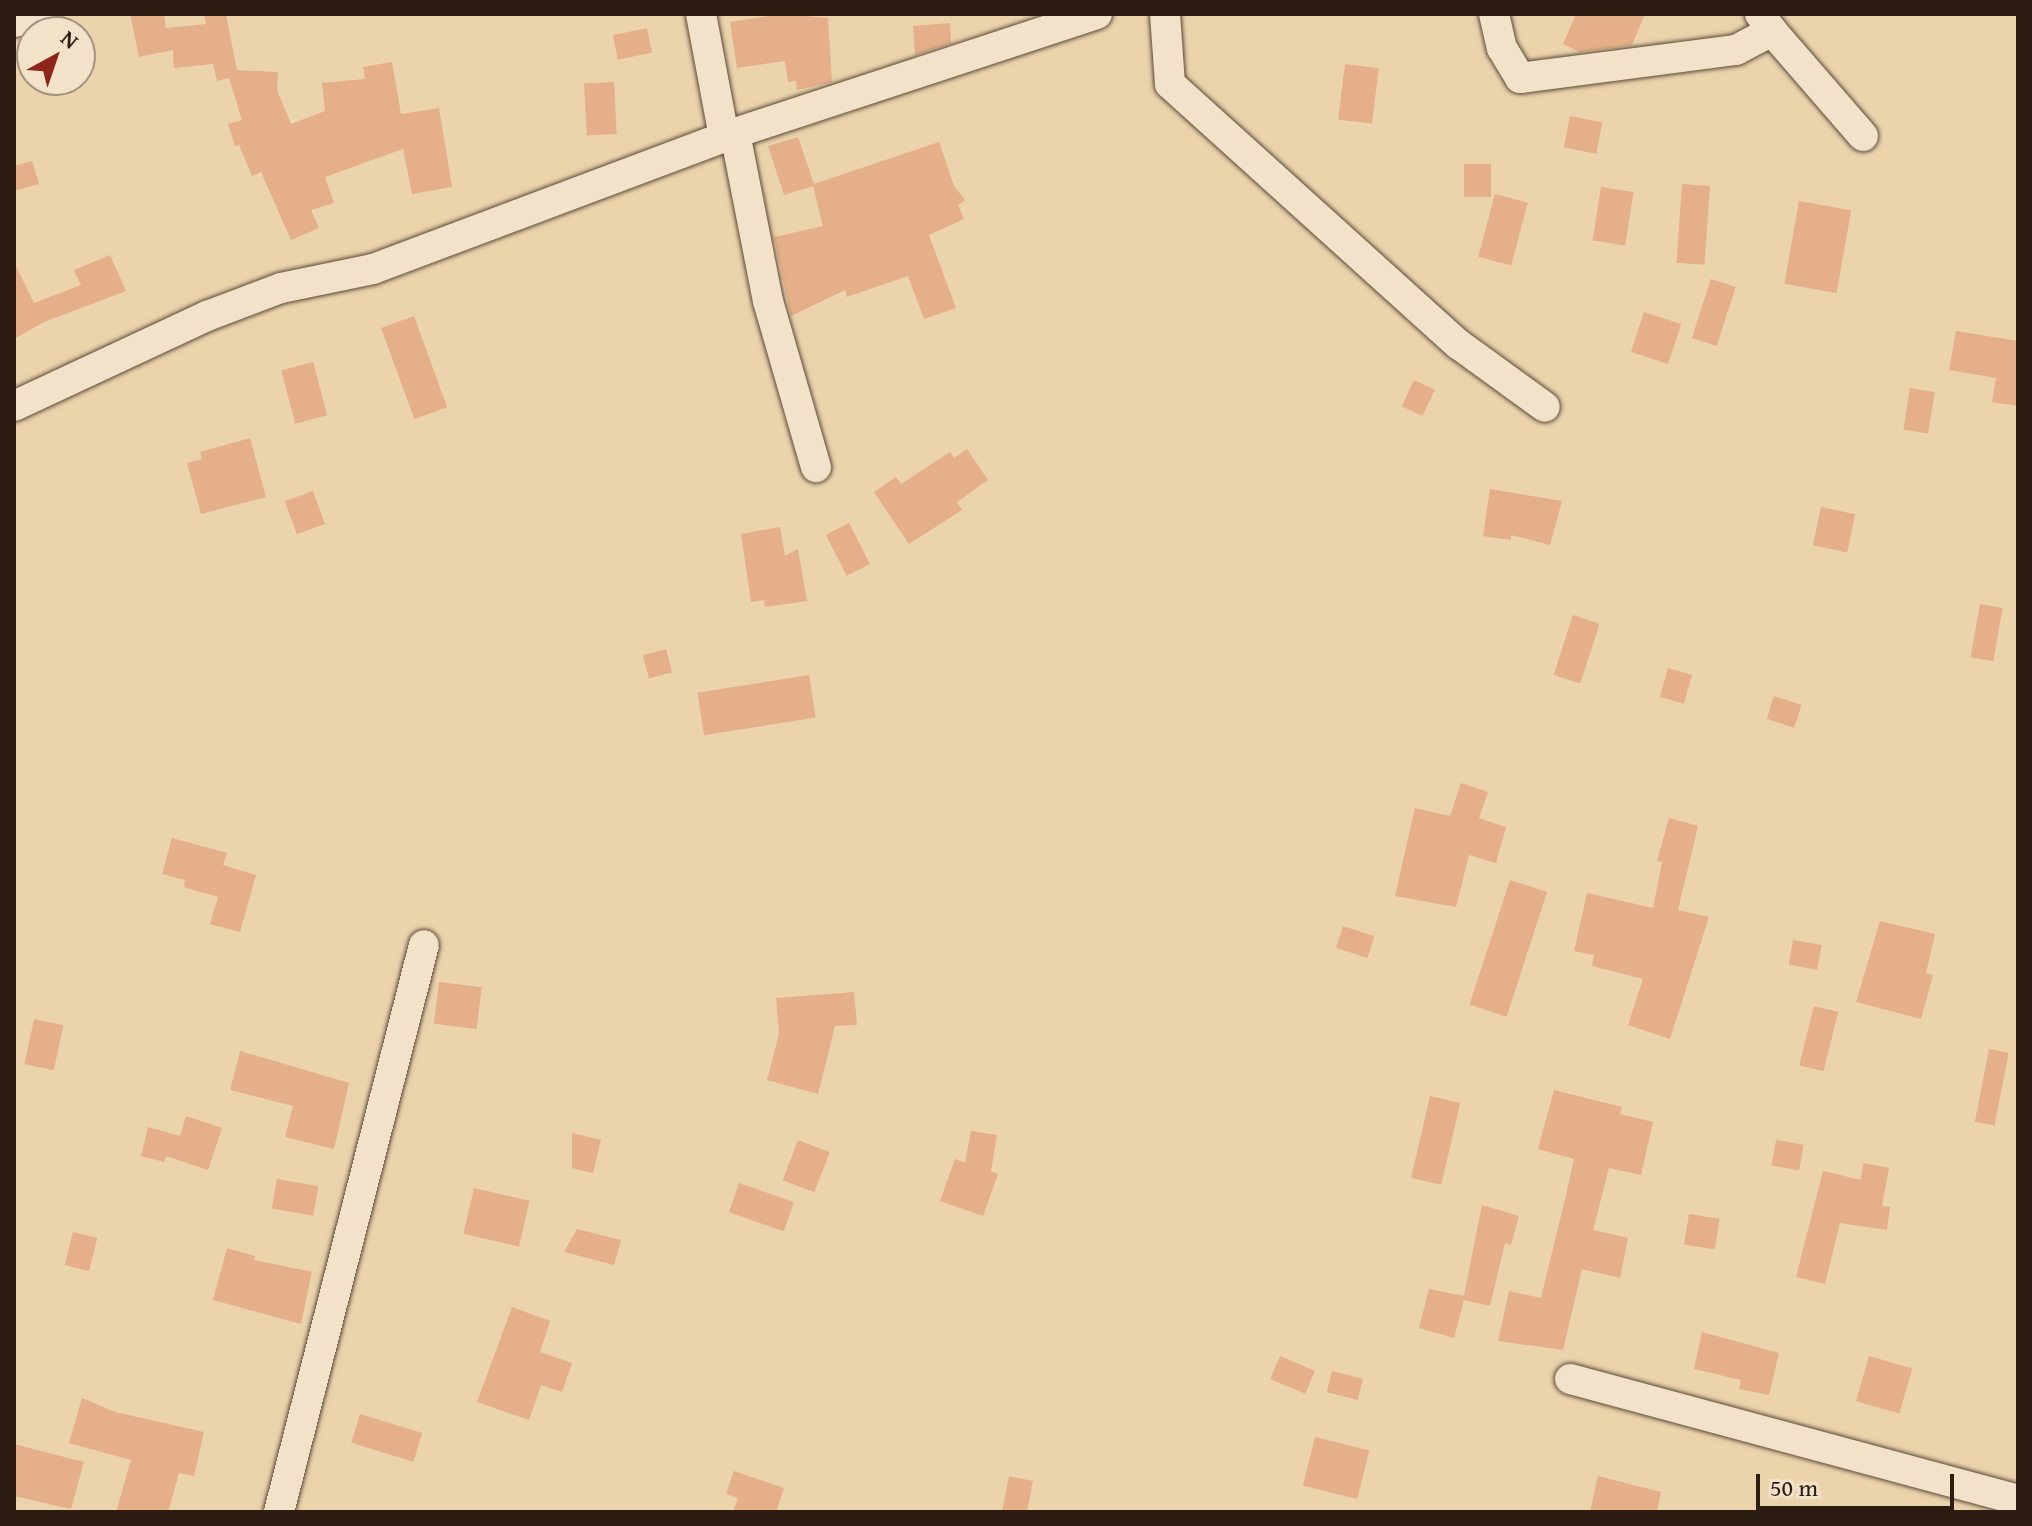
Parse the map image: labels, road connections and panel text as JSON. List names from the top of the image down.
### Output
{
  "scale_bar": "50 m",
  "north": "top right"
}
